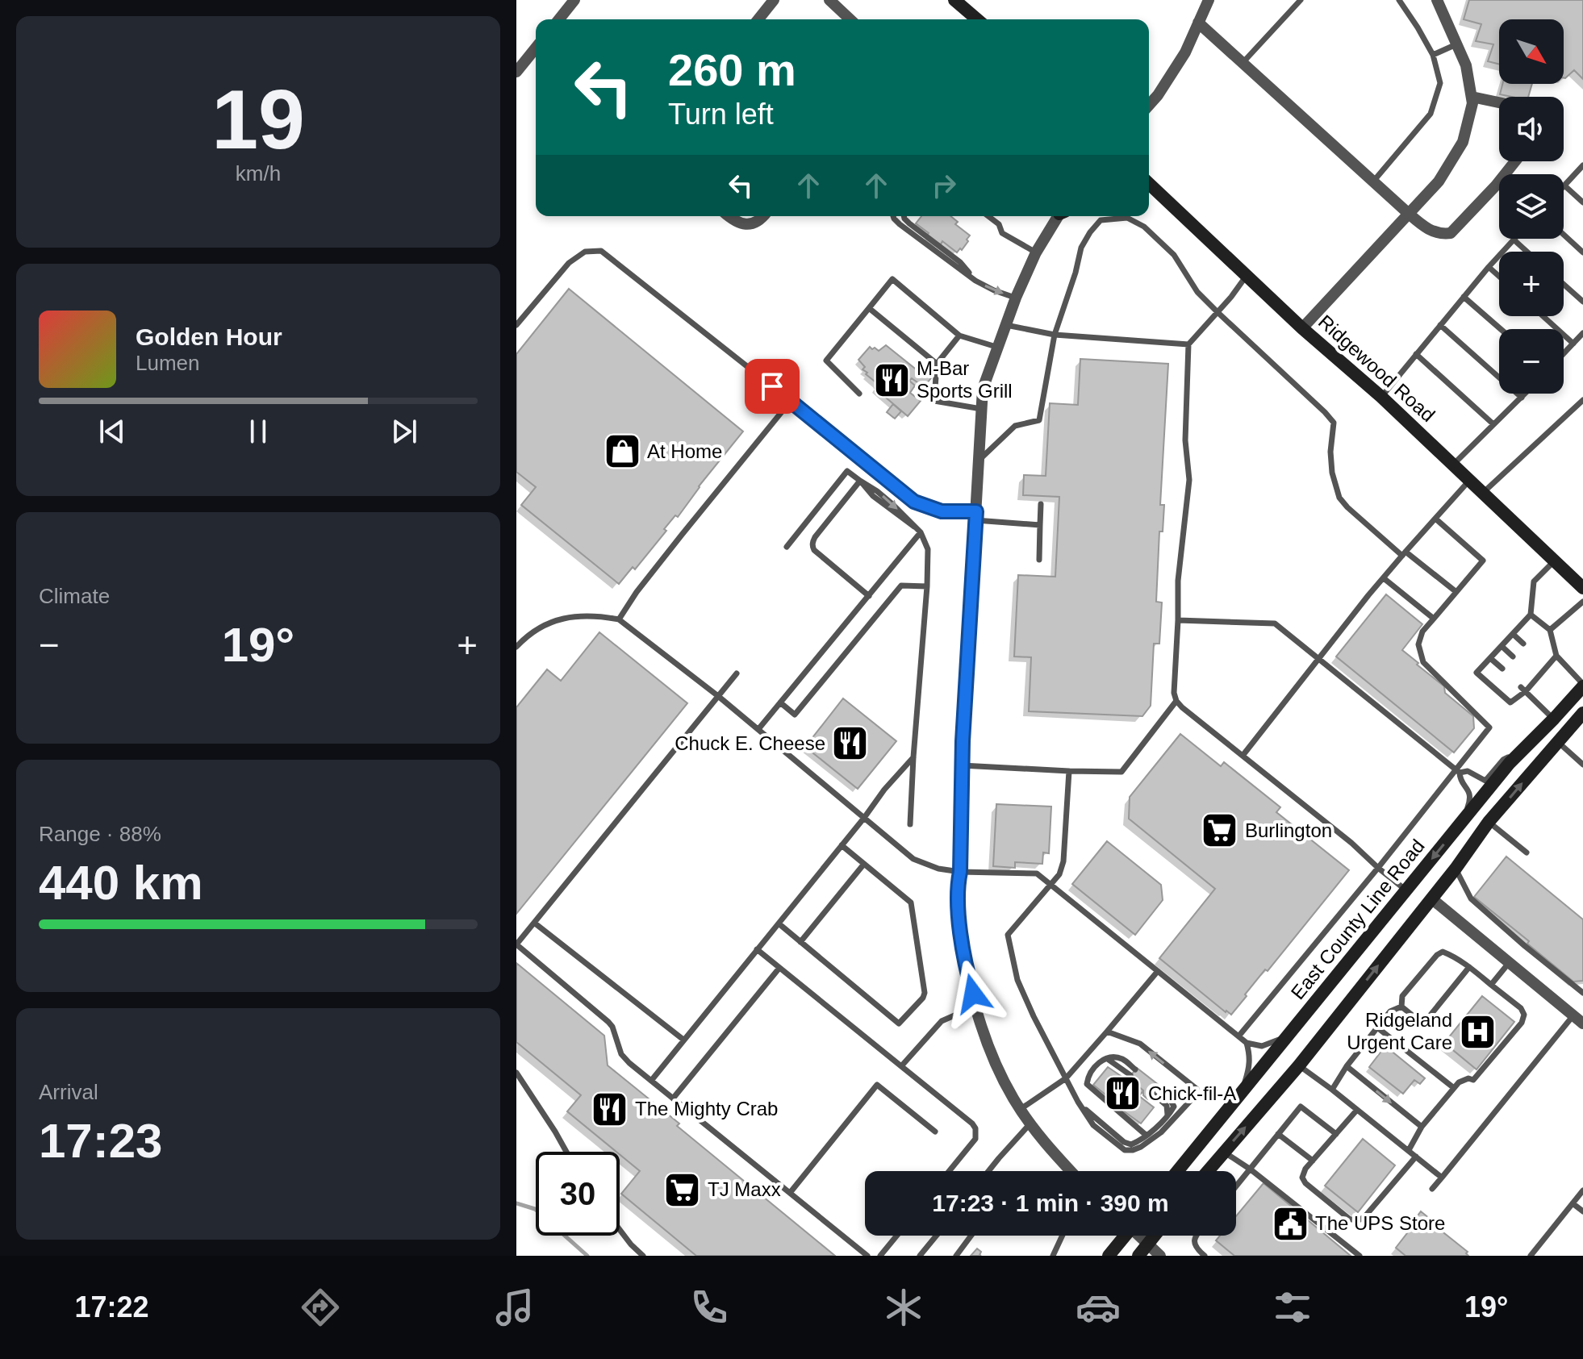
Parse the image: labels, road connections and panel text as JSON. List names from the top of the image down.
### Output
{
  "streets": {
    "main road": ["Ridgewood Road", "East County Line Road"]
  },
  "places": {
    "restaurant": [
      "M-Bar Sports Grill",
      "Chuck E. Cheese",
      "Chick-fil-A",
      "The Mighty Crab"
    ],
    "shop": ["At Home"],
    "supermarket": ["Burlington", "TJ Maxx"],
    "hospital": ["Ridgeland Urgent Care"],
    "public building": ["The UPS Store"]
  },
  "north": "bottom right",
  "page": {
    "tile": [
      ["19", "km/h"],
      "Climate",
      ["Range · 88%", "440 km"],
      ["Arrival", "17:23"]
    ],
    "map_buttons": ["+", "−"],
    "turn": ["260 m", "Turn left"],
    "song": ["Golden Hour", "Lumen"],
    "heat": ["−", "19°", "+"],
    "limit": "30",
    "trip": "17:23 · 1 min · 390 m",
    "tabs": ["17:22", "19°"]
  }
}
